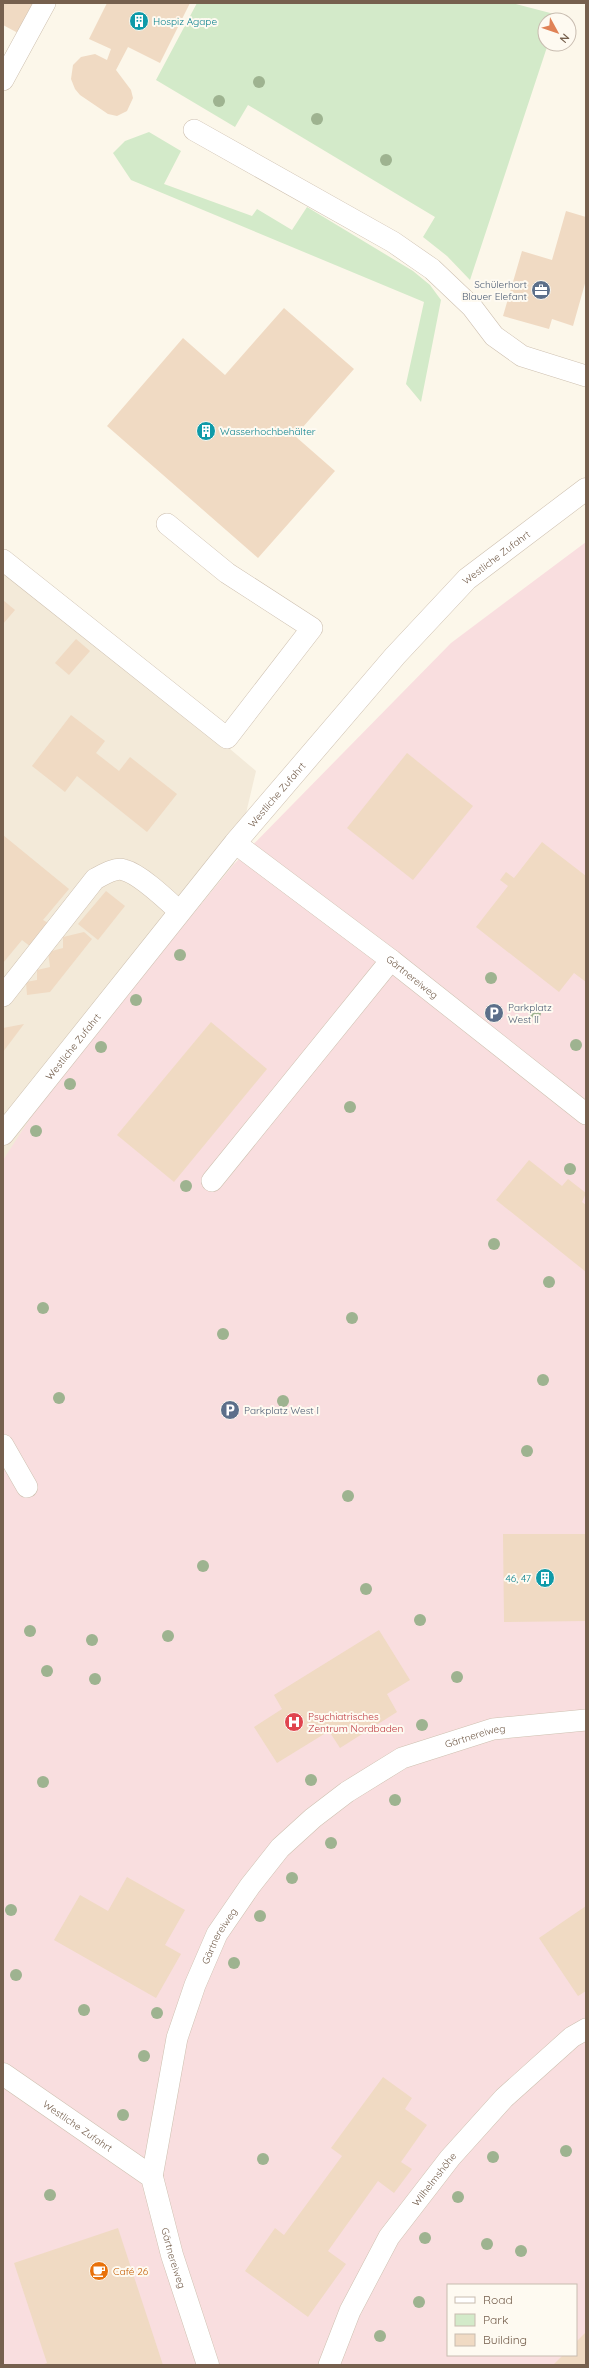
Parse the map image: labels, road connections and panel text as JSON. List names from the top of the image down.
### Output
{
  "streets": {
    "street": ["Westliche Zufahrt", "Gärtnereiweg"],
    "lane": ["Wilhelmshöhe"]
  },
  "crossings": [
    ["Westliche Zufahrt", "Gärtnereiweg"]
  ],
  "places": {
    "building": ["Hospiz Agape", "Wasserhochbehälter", "46, 47"],
    "office": ["Schülerhort Blauer Elefant"],
    "parking": ["Parkplatz West II", "Parkplatz West I"],
    "hospital": ["Psychiatrisches Zentrum Nordbaden"],
    "cafe": ["Café 26"]
  },
  "legend": ["Road", "Park", "Building"],
  "north": "bottom right"
}
